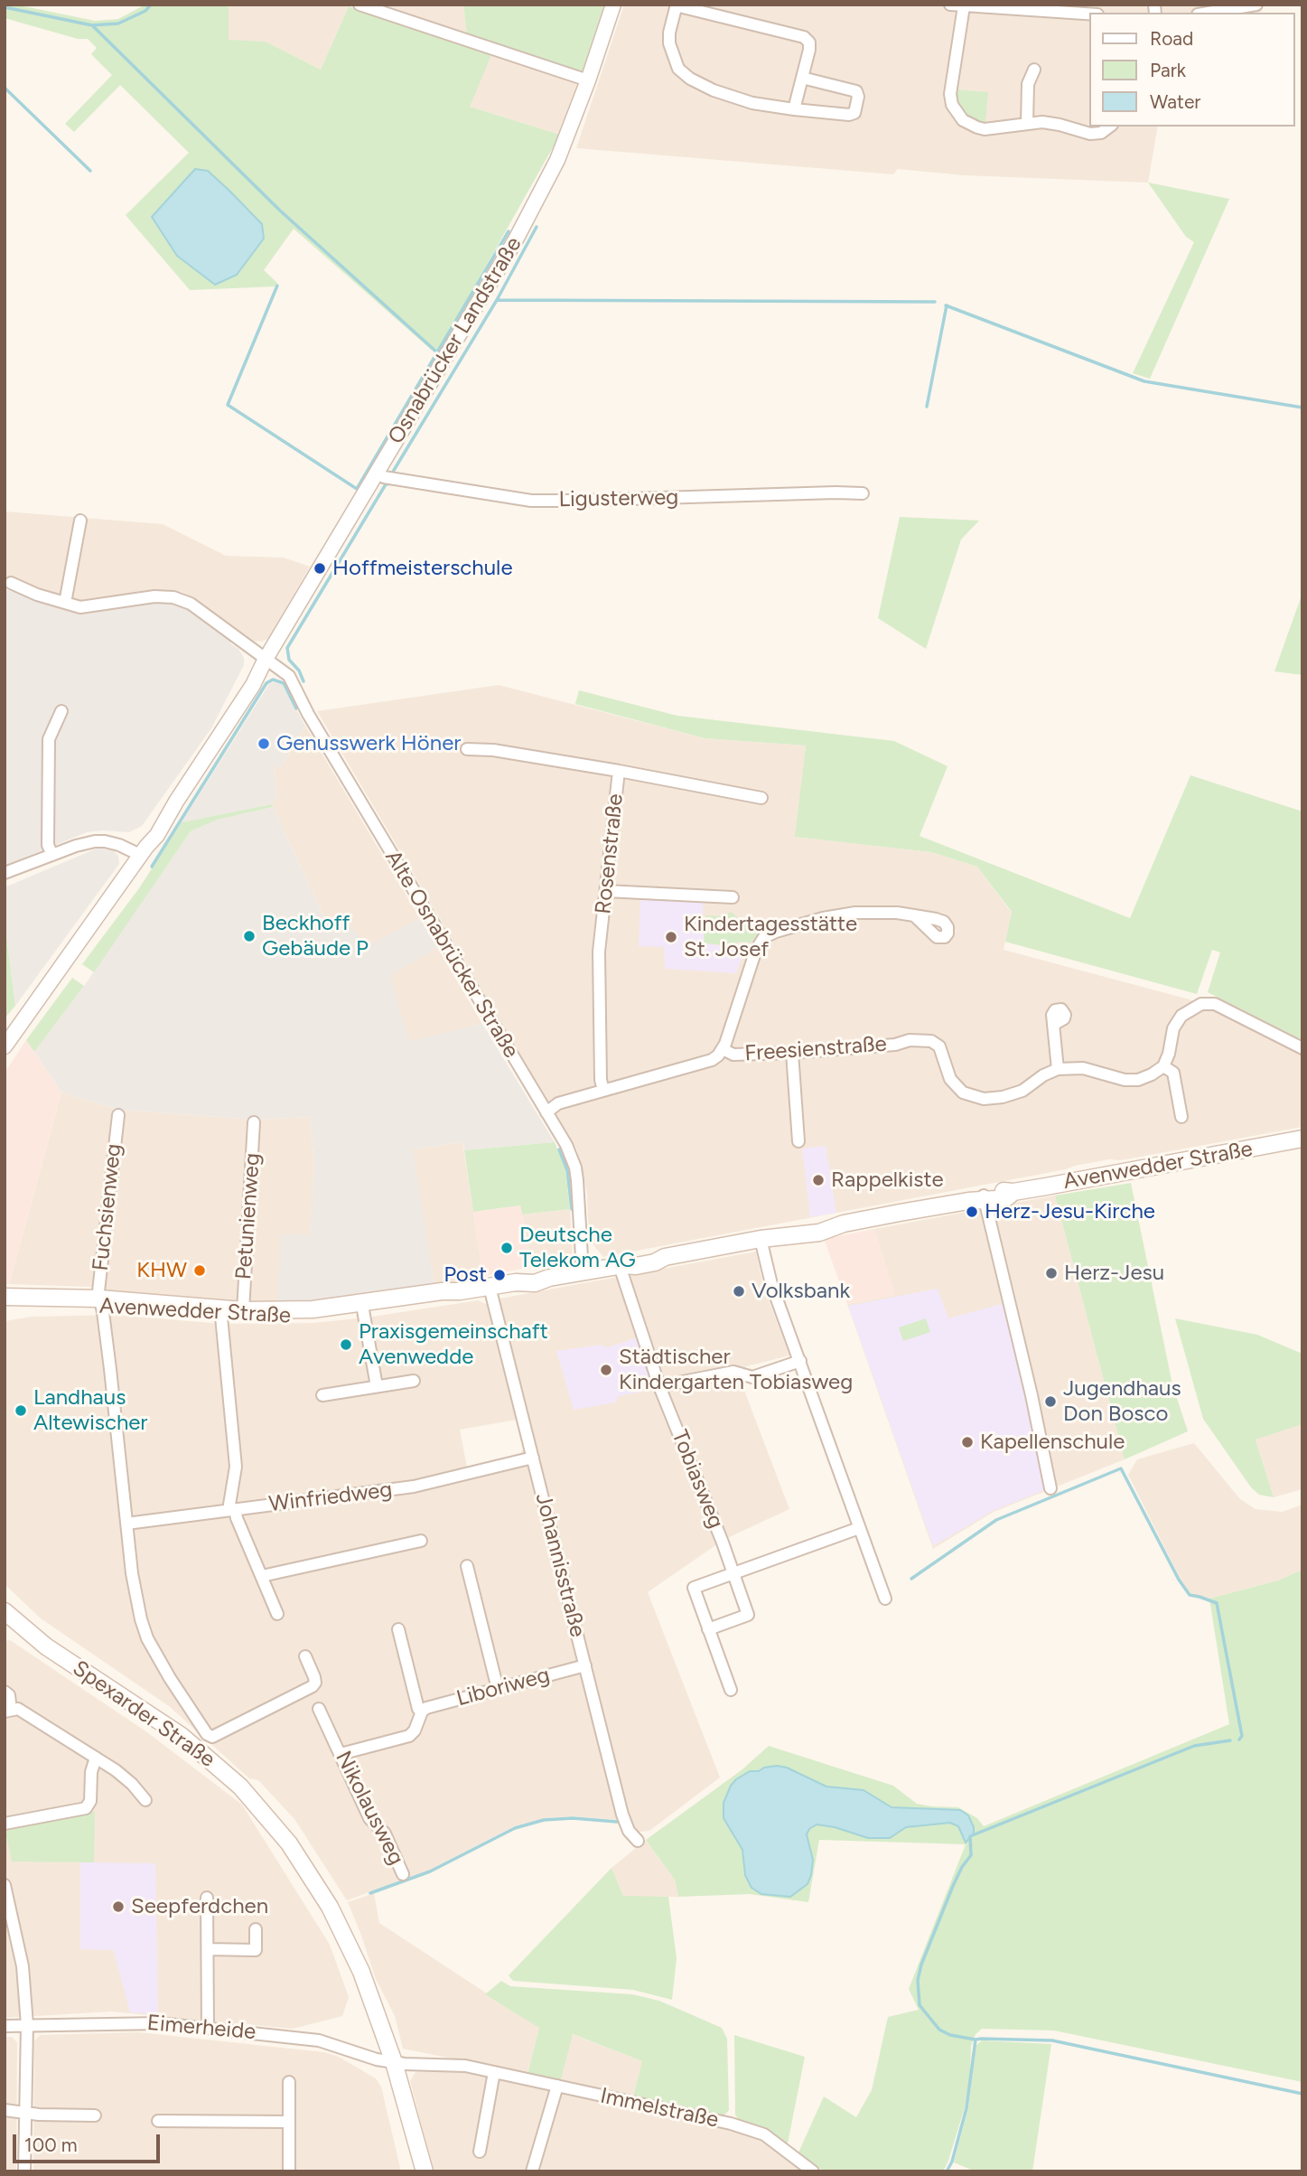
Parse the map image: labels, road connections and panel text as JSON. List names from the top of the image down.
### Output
{
  "streets": {
    "main road": ["Avenwedder Straße", "Spexarder Straße"],
    "street": [
      "Osnabrücker Landstraße",
      "Ligusterweg",
      "Rosenstraße",
      "Alte Osnabrücker Straße",
      "Freesienstraße",
      "Fuchsienweg",
      "Petunienweg",
      "Tobiasweg",
      "Winfriedweg",
      "Johannisstraße",
      "Liboriweg",
      "Nikolausweg",
      "Eimerheide",
      "Immelstraße"
    ]
  },
  "crossings": [
    ["Osnabrücker Landstraße", "Ligusterweg"],
    ["Osnabrücker Landstraße", "Alte Osnabrücker Straße"],
    ["Rosenstraße", "Freesienstraße"],
    ["Alte Osnabrücker Straße", "Freesienstraße"],
    ["Alte Osnabrücker Straße", "Avenwedder Straße"],
    ["Avenwedder Straße", "Fuchsienweg"],
    ["Avenwedder Straße", "Petunienweg"],
    ["Avenwedder Straße", "Tobiasweg"],
    ["Avenwedder Straße", "Johannisstraße"],
    ["Fuchsienweg", "Winfriedweg"],
    ["Winfriedweg", "Johannisstraße"],
    ["Johannisstraße", "Liboriweg"],
    ["Spexarder Straße", "Eimerheide"],
    ["Spexarder Straße", "Immelstraße"],
    ["Eimerheide", "Immelstraße"]
  ],
  "places": [
    "Hoffmeisterschule",
    "Genusswerk Höner",
    "Beckhoff Gebäude P",
    "Kindertagesstätte St. Josef",
    "Rappelkiste",
    "Herz-Jesu-Kirche",
    "Deutsche Telekom AG",
    "KHW",
    "Herz-Jesu",
    "Post",
    "Volksbank",
    "Praxisgemeinschaft Avenwedde",
    "Städtischer Kindergarten Tobiasweg",
    "Jugendhaus Don Bosco",
    "Landhaus Altewischer",
    "Kapellenschule",
    "Seepferdchen"
  ],
  "legend": ["Road", "Park", "Water"],
  "scale_bar": "100 m"
}
